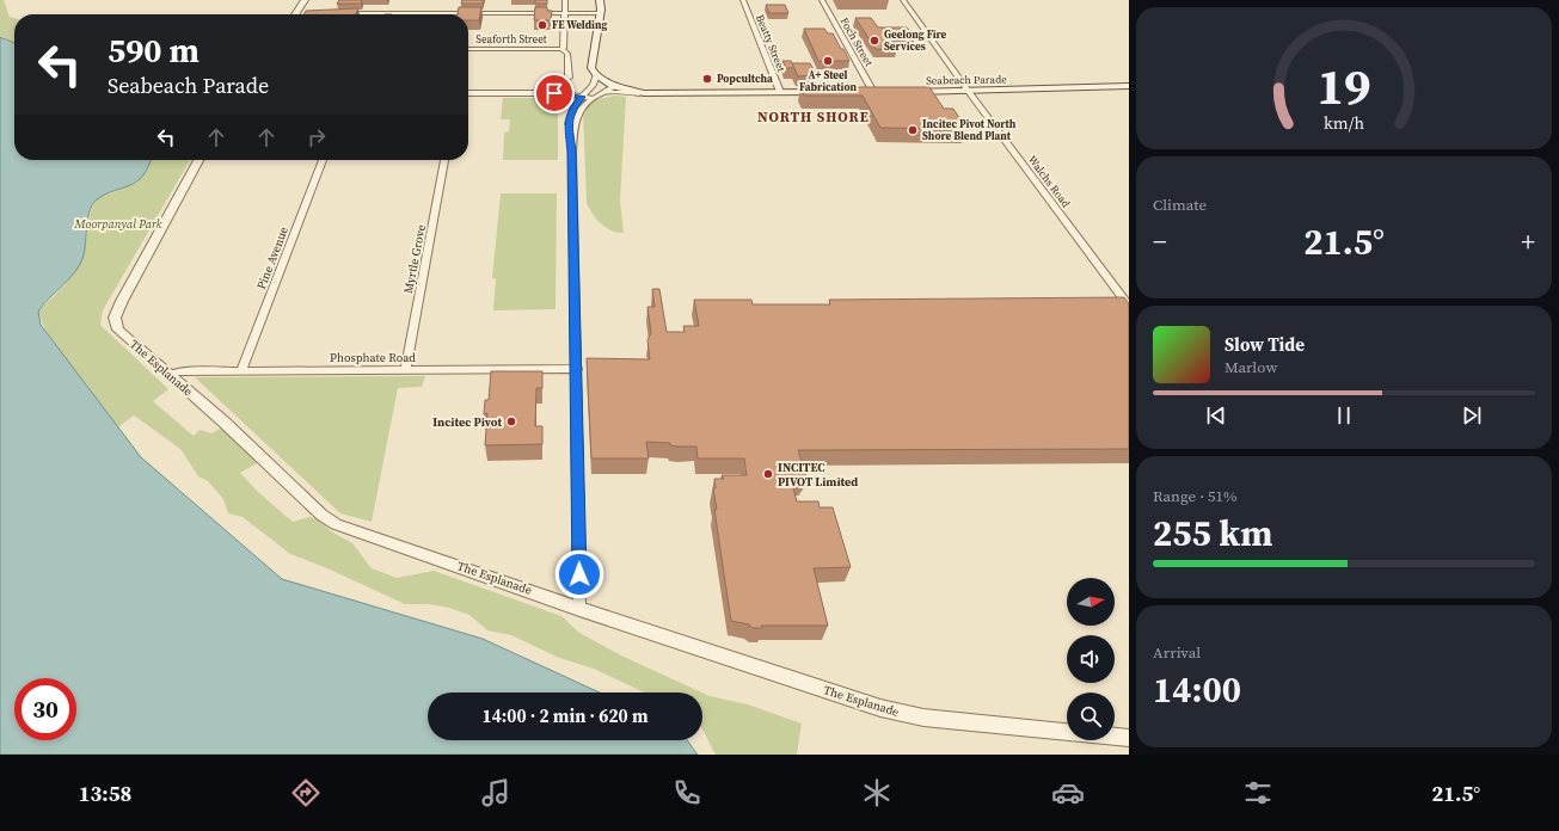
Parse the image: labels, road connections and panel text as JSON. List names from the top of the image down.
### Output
{
  "streets": {
    "main road": ["Seabeach Parade"],
    "street": [
      "Seaforth Street",
      "Foch Street",
      "Beatty Street",
      "Walchs Road",
      "Pine Avenue",
      "Myrtle Grove",
      "Phosphate Road",
      "The Esplanade"
    ]
  },
  "crossings": [
    ["Seabeach Parade", "Walchs Road"],
    ["Pine Avenue", "Phosphate Road"],
    ["Myrtle Grove", "Phosphate Road"],
    ["Phosphate Road", "The Esplanade"]
  ],
  "districts": ["NORTH SHORE"],
  "parks": ["Moorpanyal Park"],
  "places": [
    "FE Welding",
    "Geelong Fire Services",
    "A+ Steel Fabrication",
    "Popcultcha",
    "Incitec Pivot North Shore Blend Plant",
    "Incitec Pivot",
    "INCITEC PIVOT Limited"
  ],
  "north": "right",
  "page": {
    "turn": ["590 m", "Seabeach Parade"],
    "tile": [
      "Climate",
      ["Range · 51%", "255 km"],
      ["Arrival", "14:00"]
    ],
    "heat": ["−", "21.5°", "+"],
    "song": ["Slow Tide", "Marlow"],
    "limit": "30",
    "trip": "14:00 · 2 min · 620 m",
    "tabs": ["13:58", "21.5°"],
    "gauge": ["19", "km/h"]
  }
}
